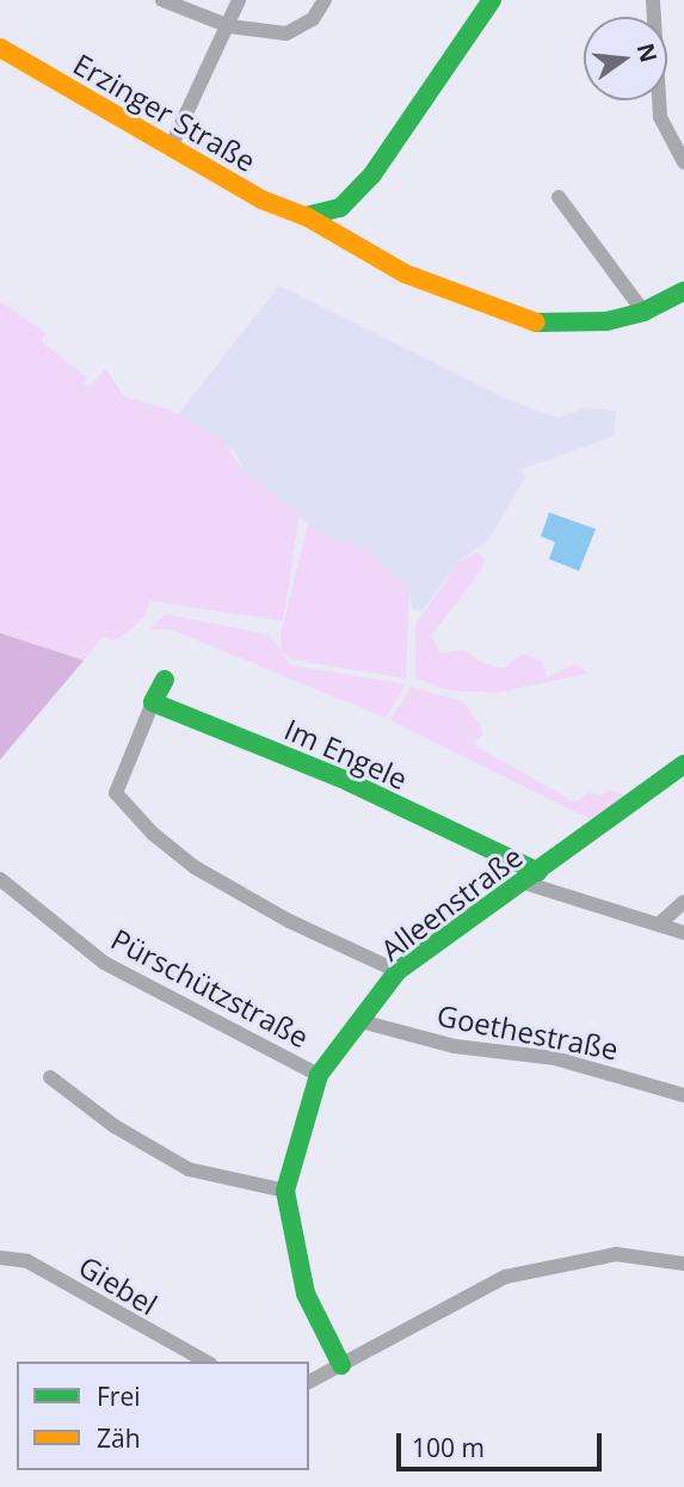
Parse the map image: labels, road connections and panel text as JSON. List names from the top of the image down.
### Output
{
  "streets": {
    "street": [
      "Erzinger Straße",
      "Im Engele",
      "Alleenstraße",
      "Pürschützstraße",
      "Goethestraße",
      "Giebel"
    ]
  },
  "crossings": [
    ["Im Engele", "Alleenstraße"],
    ["Alleenstraße", "Pürschützstraße"],
    ["Alleenstraße", "Goethestraße"]
  ],
  "legend": ["Frei", "Zäh"],
  "scale_bar": "100 m",
  "north": "right"
}
